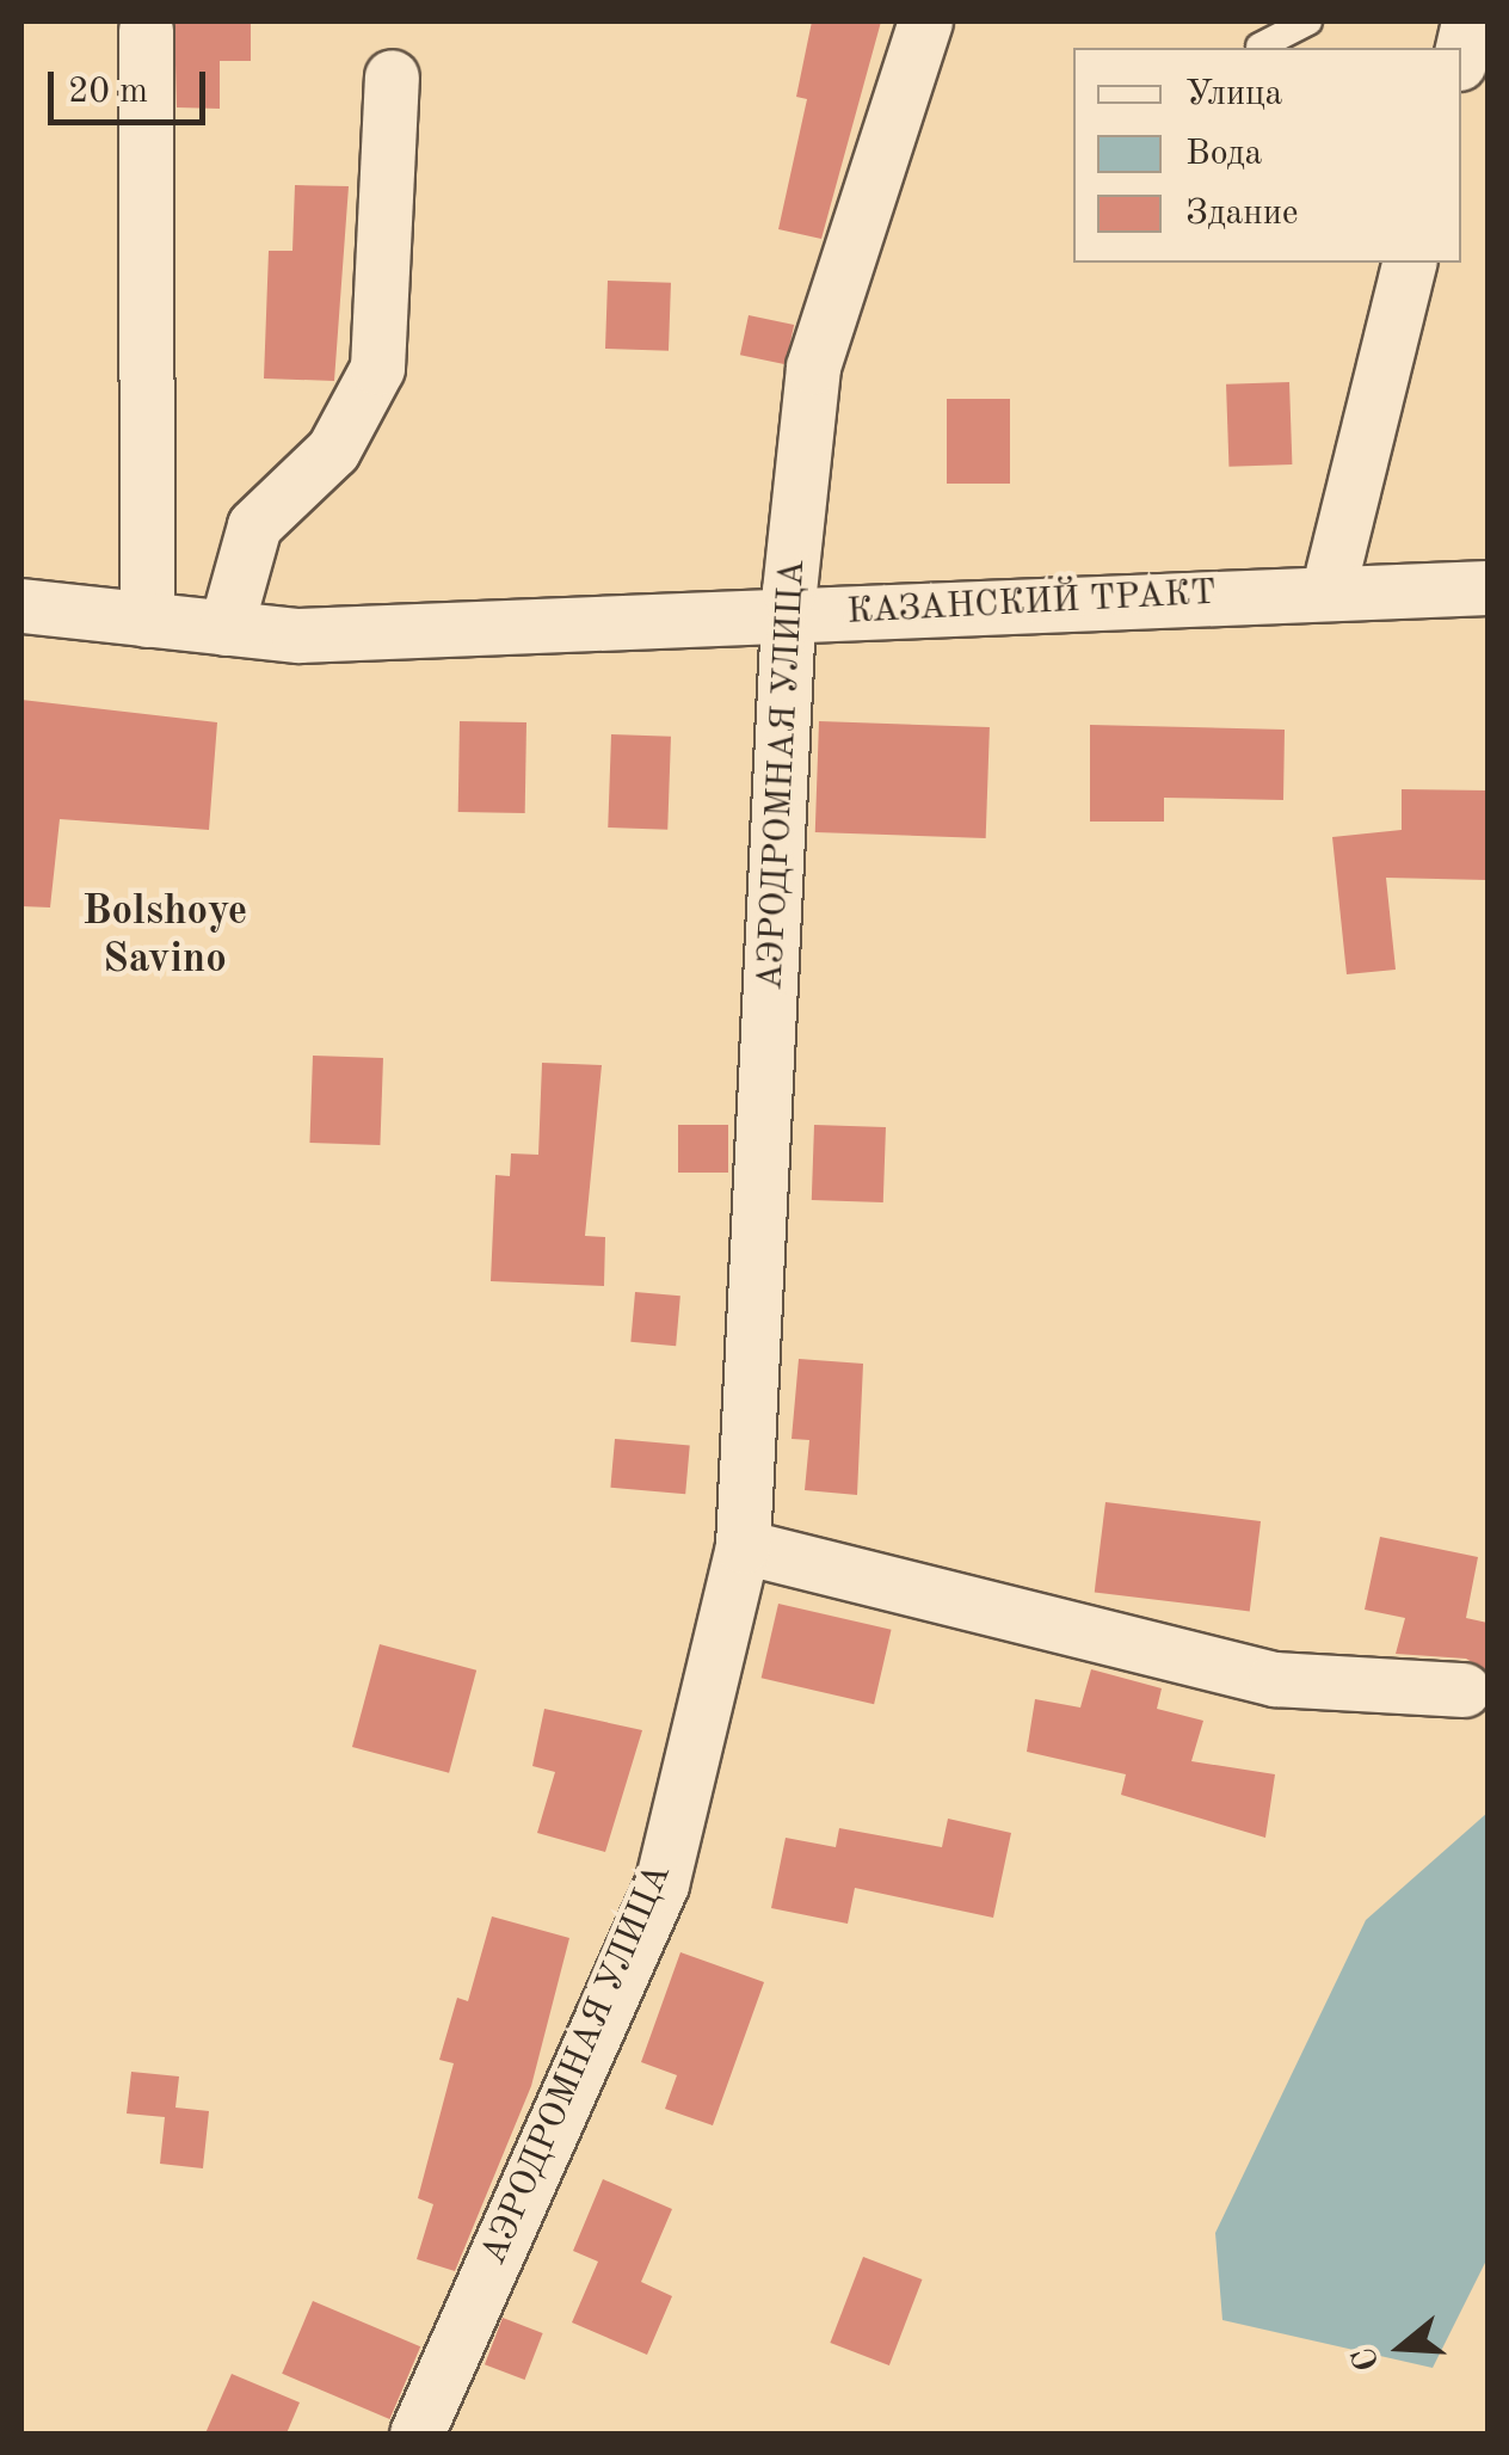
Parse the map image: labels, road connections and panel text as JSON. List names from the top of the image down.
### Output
{
  "streets": {
    "street": ["КАЗАНСКИЙ ТРАКТ", "АЭРОДРОМНАЯ УЛИЦА"]
  },
  "crossings": [
    ["КАЗАНСКИЙ ТРАКТ", "АЭРОДРОМНАЯ УЛИЦА"]
  ],
  "districts": ["Bolshoye Savino"],
  "legend": ["Улица", "Вода", "Здание"],
  "scale_bar": "20 m",
  "north": "left"
}
